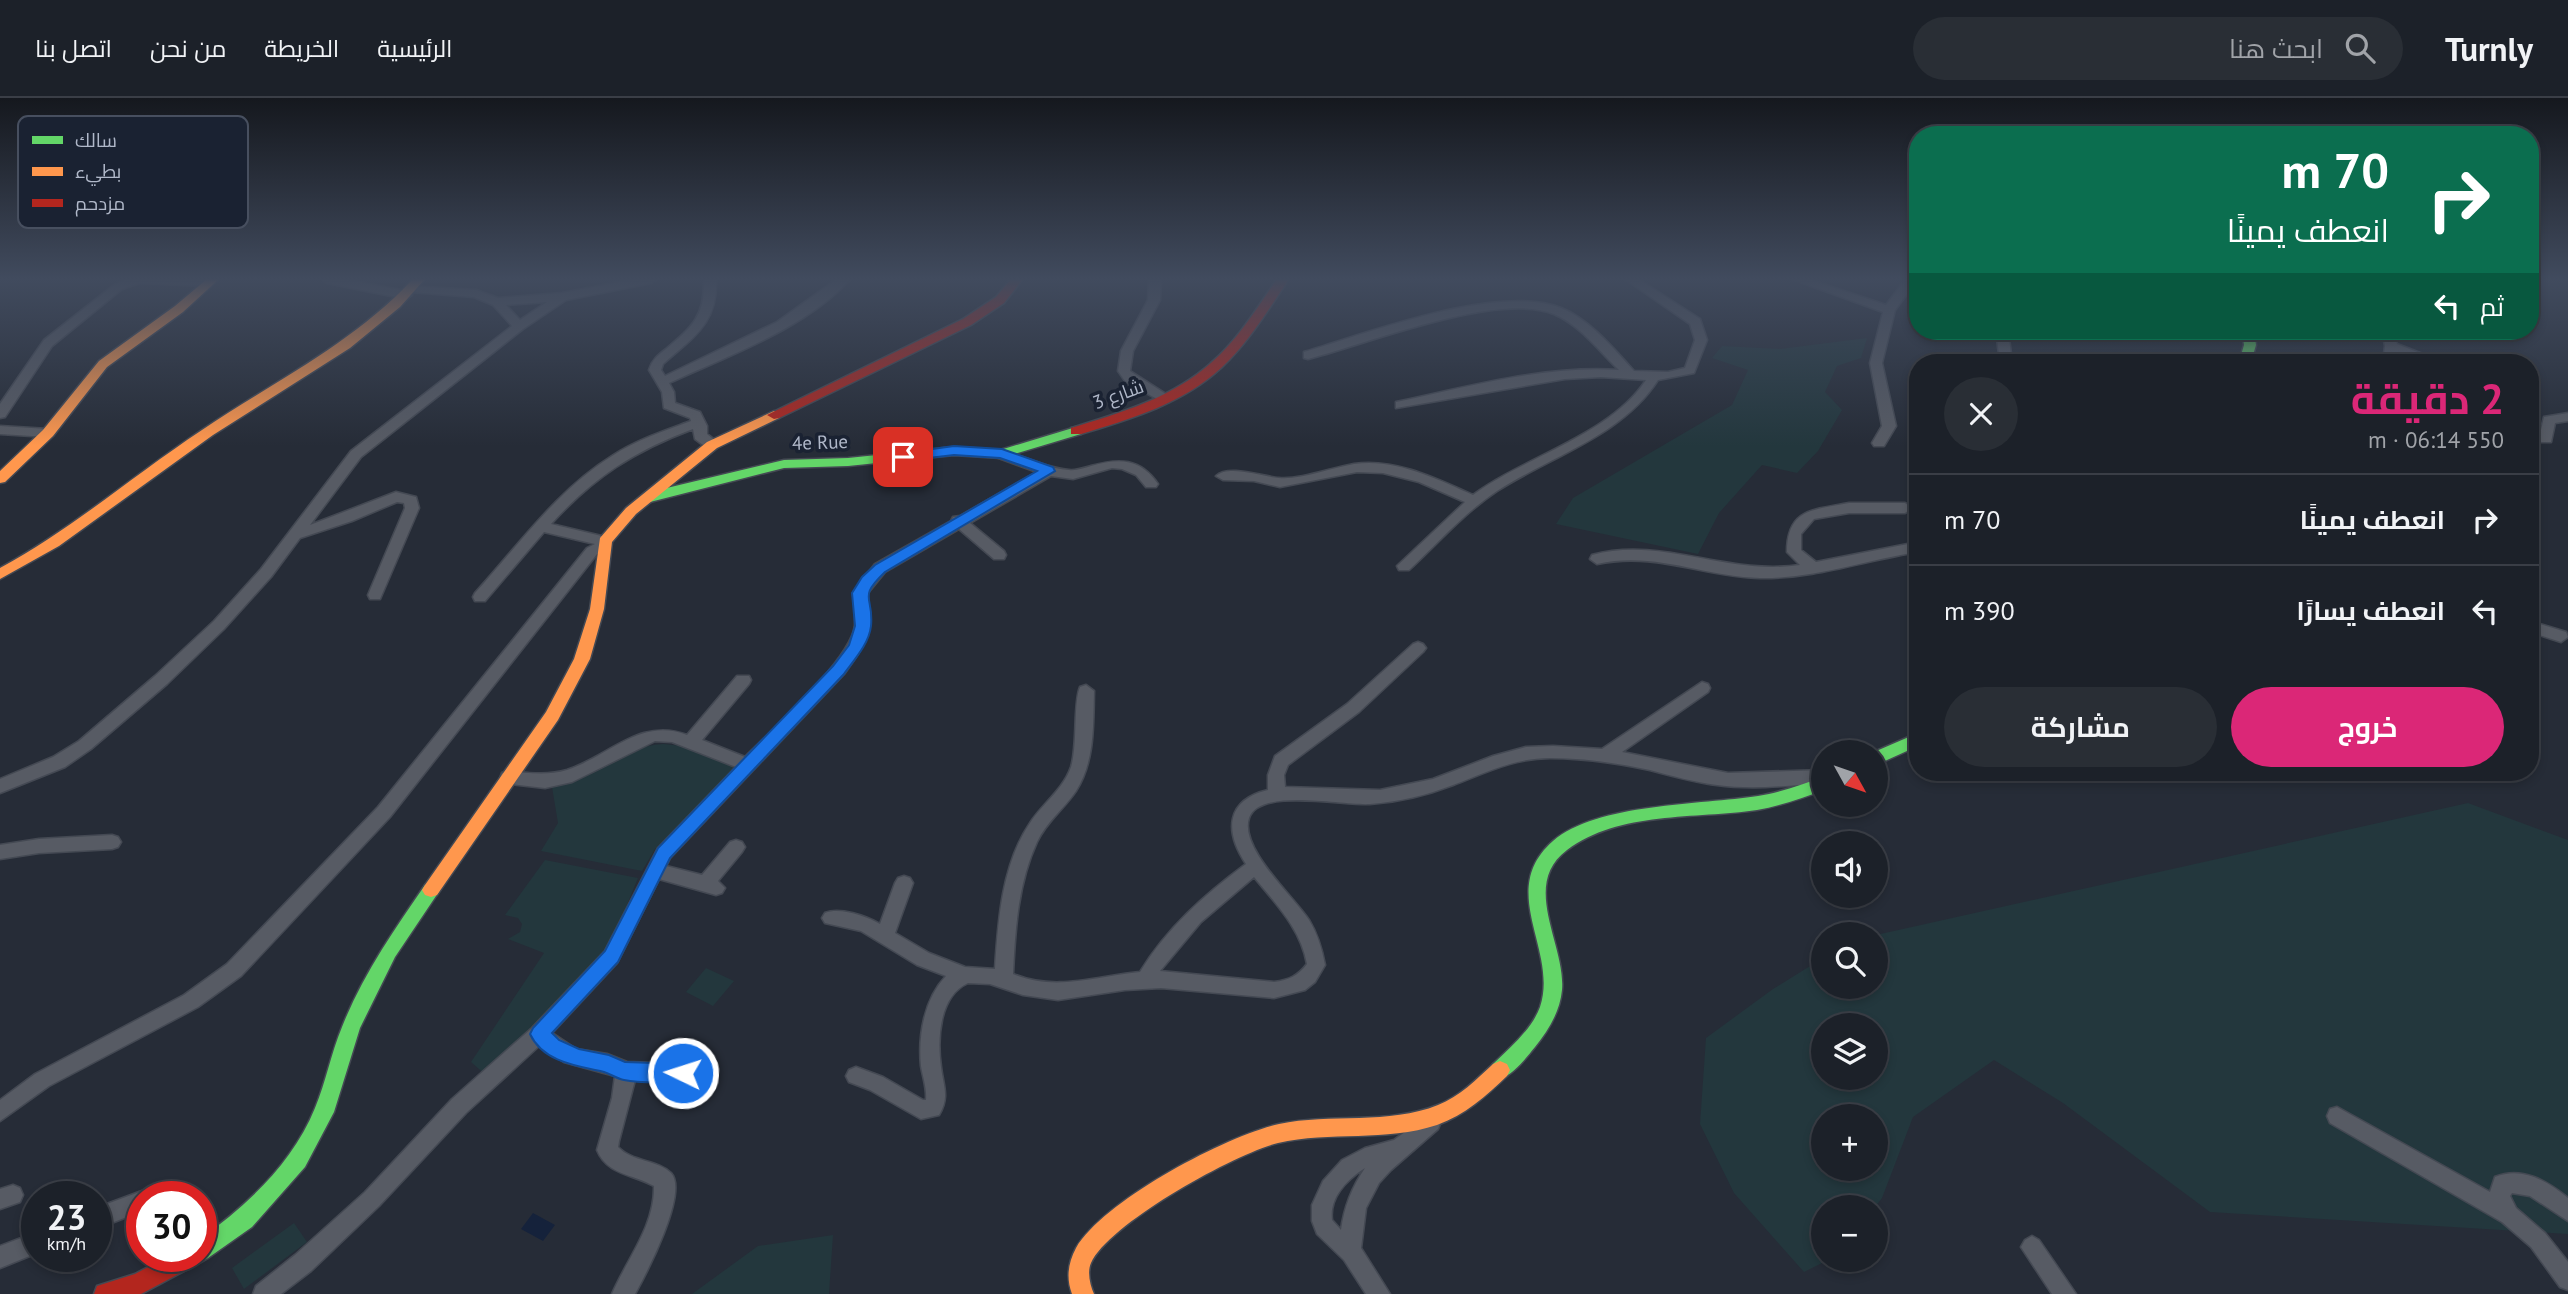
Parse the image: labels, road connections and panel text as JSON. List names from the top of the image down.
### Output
{
  "streets": {
    "street": ["شارع 3", "4e Rue"]
  },
  "crossings": [
    ["شارع 3", "4e Rue"]
  ],
  "legend": ["سالك", "بطيء", "مزدحم"],
  "north": "bottom right",
  "page": {
    "header": "Turnly",
    "search": "ابحث هنا",
    "nav": [
      "الرئيسية",
      "الخريطة",
      "من نحن",
      "اتصل بنا"
    ],
    "turn": ["70 m", "انعطف يمينًا"],
    "then": "ثم",
    "heading": ["2 دقيقة", "550 m · 06:14"],
    "list": [
      {
        "name": "انعطف يمينًا",
        "value": "70 m"
      },
      {
        "name": "انعطف يسارًا",
        "value": "390 m"
      }
    ],
    "buttons": ["خروج", "مشاركة"],
    "map_buttons": ["+", "−"],
    "speed": "23 km/h",
    "limit": "30"
  }
}
